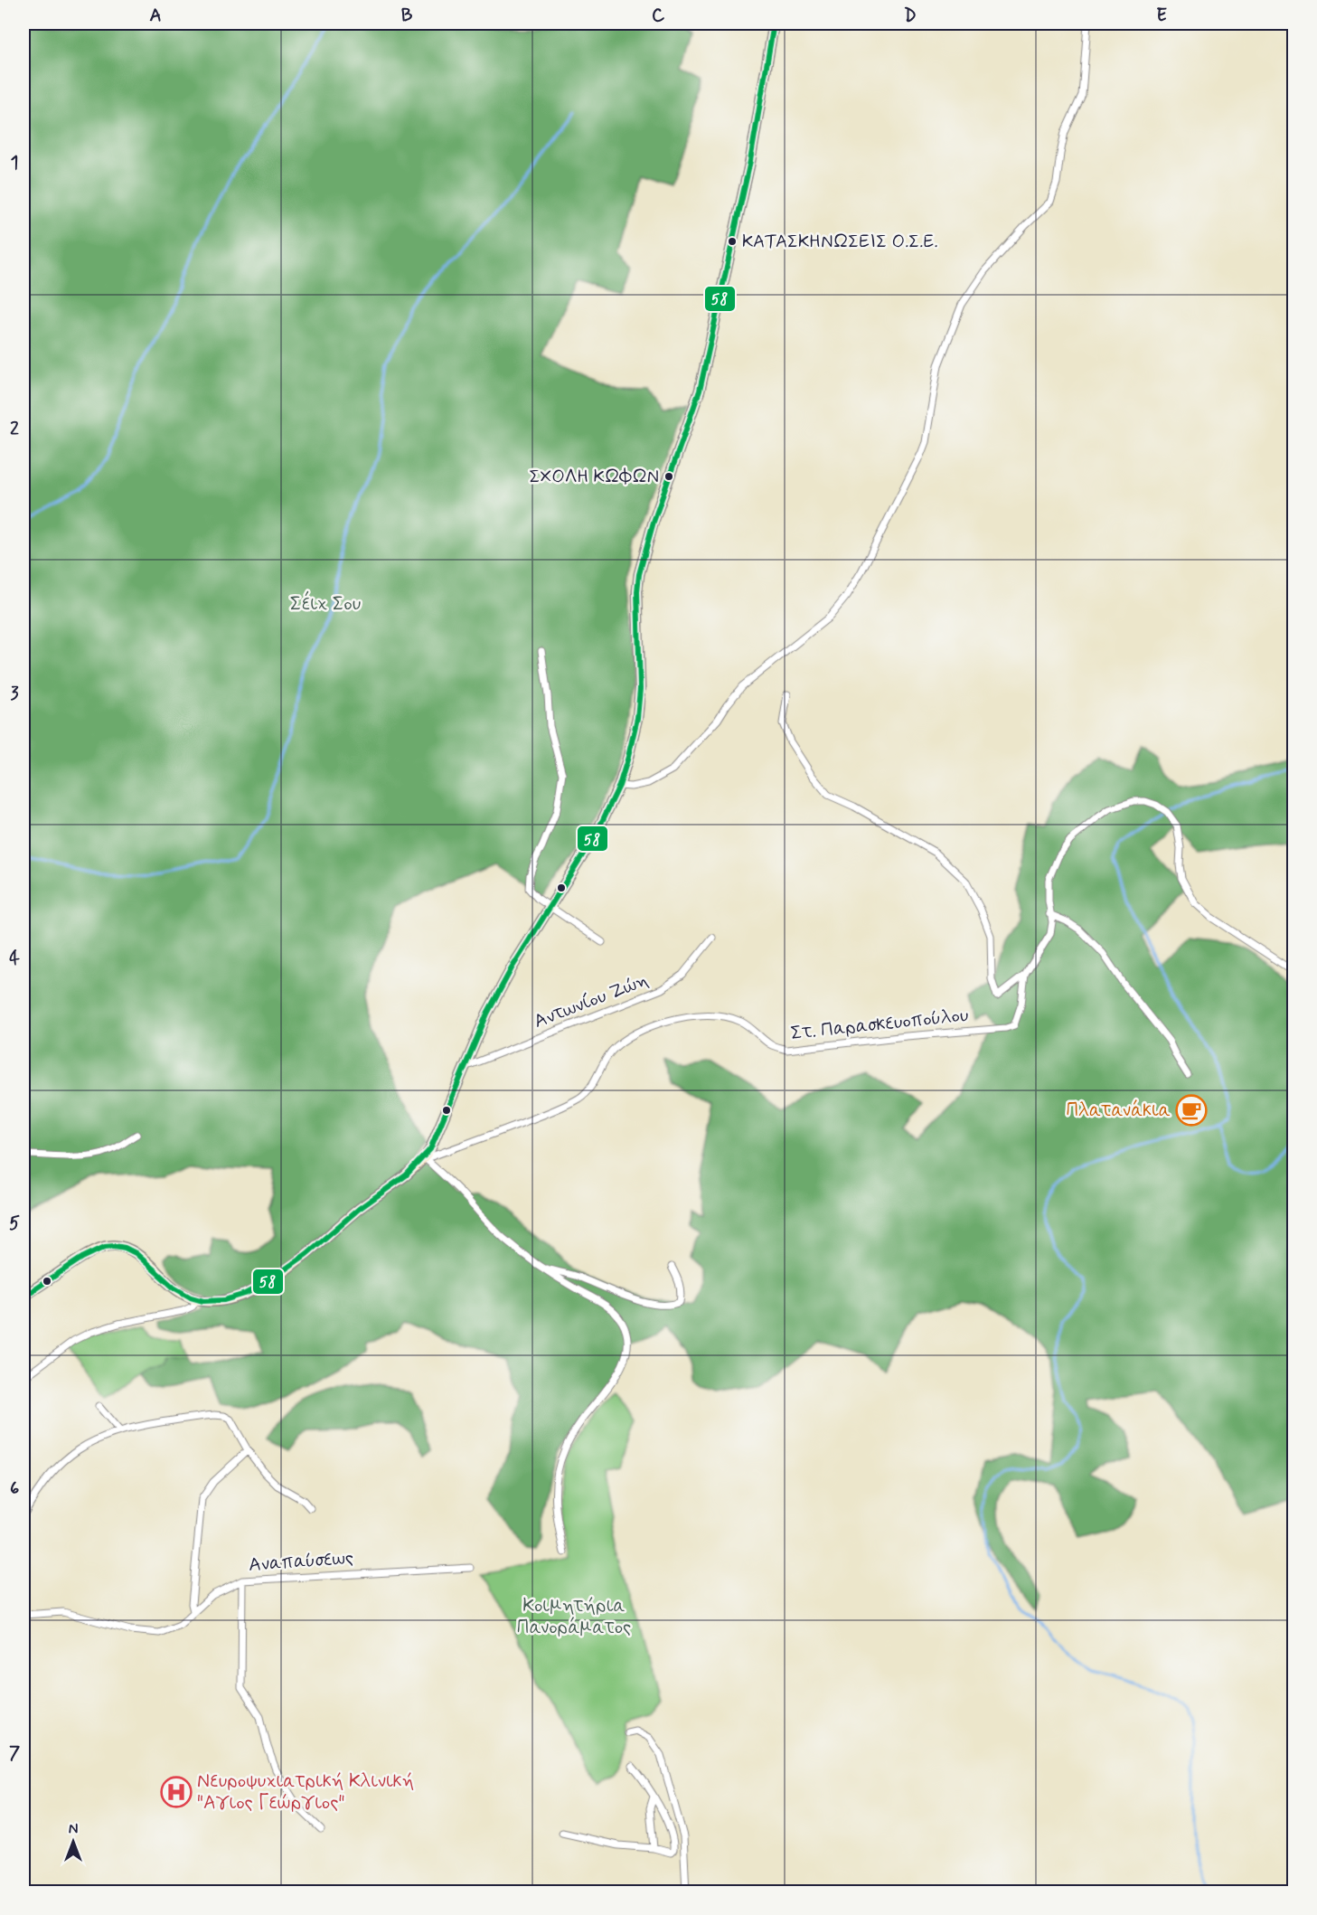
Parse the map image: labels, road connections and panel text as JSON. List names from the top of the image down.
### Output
{
  "streets": {
    "street": ["Αντωνίου Ζώη", "Στ. Παρασκευοπούλου", "Αναπαύσεως"]
  },
  "parks": ["Σέιχ Σου", "Κοιμητήρια Πανοράματος"],
  "places": {
    "other": ["ΚΑΤΑΣΚΗΝΩΣΕΙΣ Ο.Σ.Ε.", "ΣΧΟΛΗ ΚΩΦΩΝ"],
    "cafe": ["Πλατανάκια"],
    "hospital": ["Νευροψυχιατρική Κλινική \"Αγιος Γεώργιος\""]
  },
  "lines": ["transit line 58"],
  "north": "top",
  "grid": {
    "columns": [
      "A",
      "B",
      "C",
      "D",
      "E"
    ],
    "rows": [
      "1",
      "2",
      "3",
      "4",
      "5",
      "6",
      "7"
    ]
  }
}
